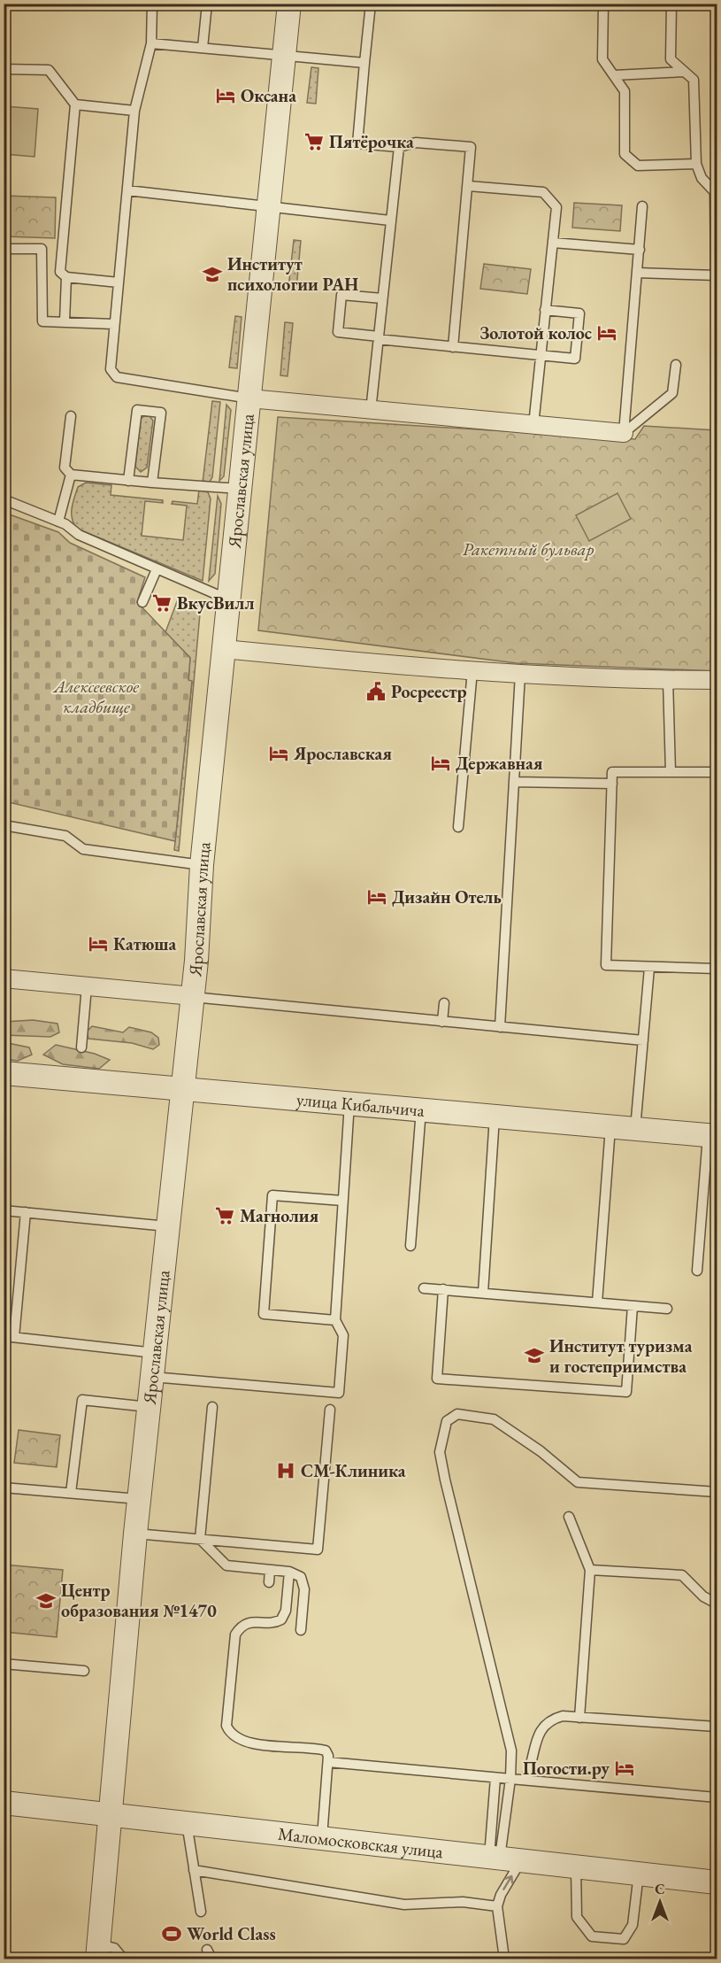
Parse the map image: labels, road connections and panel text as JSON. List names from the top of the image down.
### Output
{
  "streets": {
    "street": ["Ярославская улица", "улица Кибальчича", "Маломосковская улица"]
  },
  "crossings": [
    ["Ярославская улица", "улица Кибальчича"],
    ["Ярославская улица", "Маломосковская улица"]
  ],
  "parks": ["Ракетный бульвар", "Алексеевское кладбище"],
  "places": {
    "hotel": [
      "Оксана",
      "Золотой колос",
      "Ярославская",
      "Державная",
      "Дизайн Отель",
      "Катюша",
      "Погости.ру"
    ],
    "supermarket": ["Пятёрочка", "ВкусВилл", "Магнолия"],
    "school or university": ["Институт психологии РАН", "Институт туризма и гостеприимства", "Центр образования №1470"],
    "public building": ["Росреестр"],
    "hospital": ["СМ-Клиника"],
    "sports": ["World Class"]
  },
  "north": "top"
}
